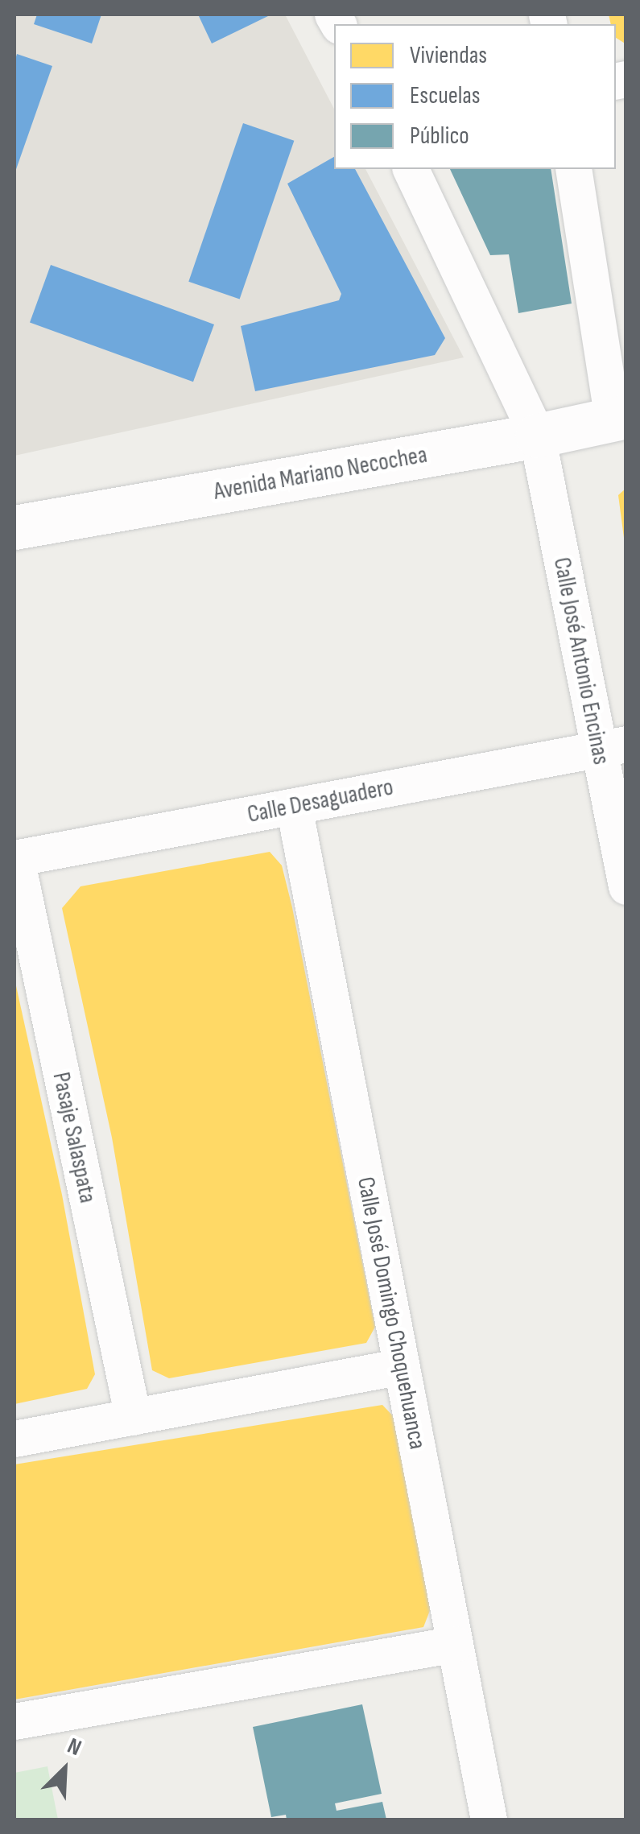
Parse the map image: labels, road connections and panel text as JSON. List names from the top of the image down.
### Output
{
  "streets": {
    "main road": ["Avenida Mariano Necochea"],
    "street": [
      "Calle José Antonio Encinas",
      "Calle Desaguadero",
      "Pasaje Salaspata",
      "Calle José Domingo Choquehuanca"
    ]
  },
  "crossings": [
    ["Avenida Mariano Necochea", "Calle José Antonio Encinas"],
    ["Calle José Antonio Encinas", "Calle Desaguadero"],
    ["Calle Desaguadero", "Pasaje Salaspata"],
    ["Calle Desaguadero", "Calle José Domingo Choquehuanca"]
  ],
  "legend": ["Viviendas", "Escuelas", "Público"],
  "north": "top right"
}
